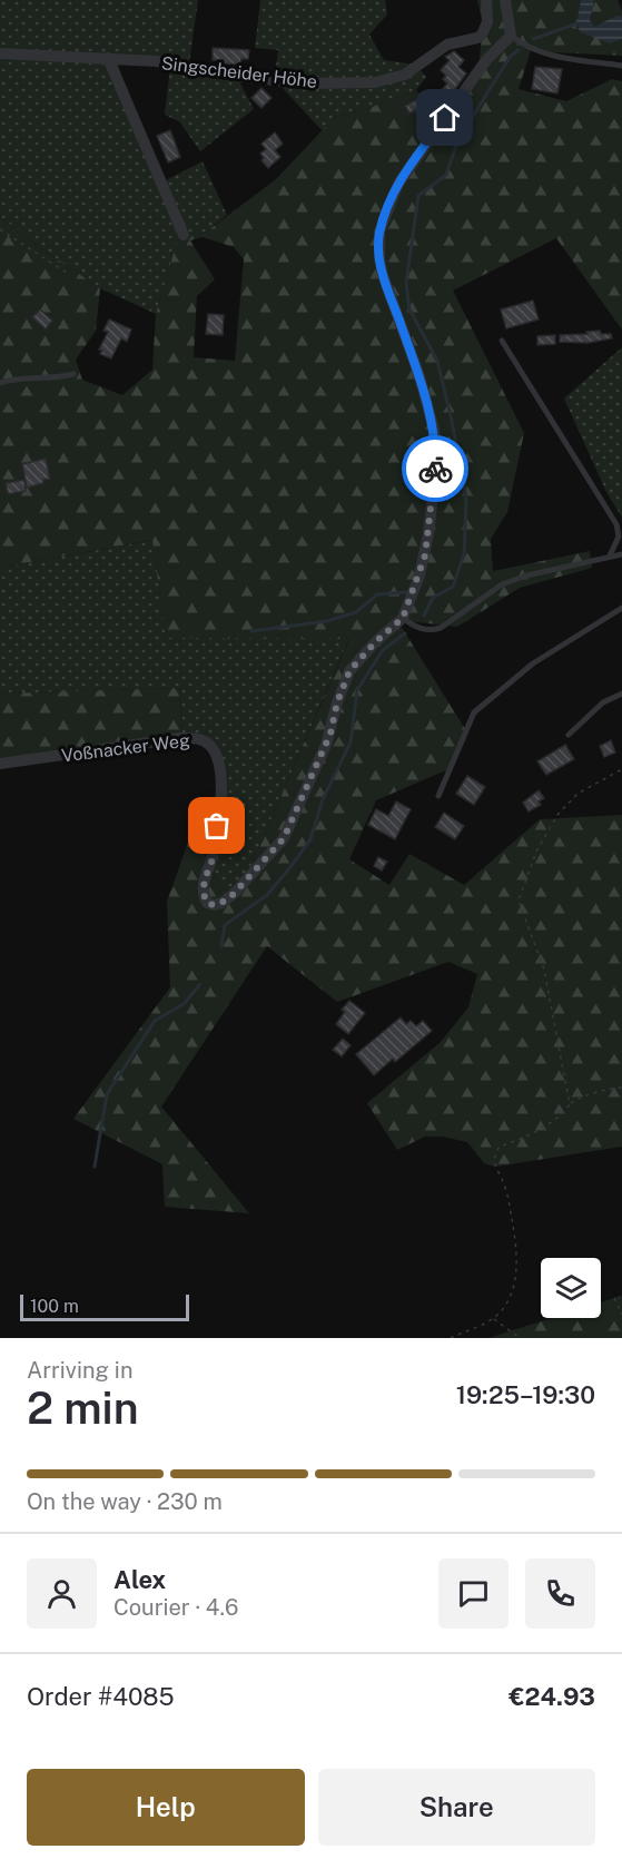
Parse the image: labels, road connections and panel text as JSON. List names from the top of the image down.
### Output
{
  "streets": {
    "street": ["Singscheider Höhe", "Voßnacker Weg"]
  },
  "scale_bar": "100 m",
  "page": {
    "scale": "100 m",
    "heading": ["2 min", "Arriving in", "19:25–19:30"],
    "panel": [
      "Alex",
      "Courier · 4.6",
      "Order #4085",
      "€24.93"
    ],
    "bar": "On the way · 230 m",
    "buttons": ["Help", "Share"]
  }
}
